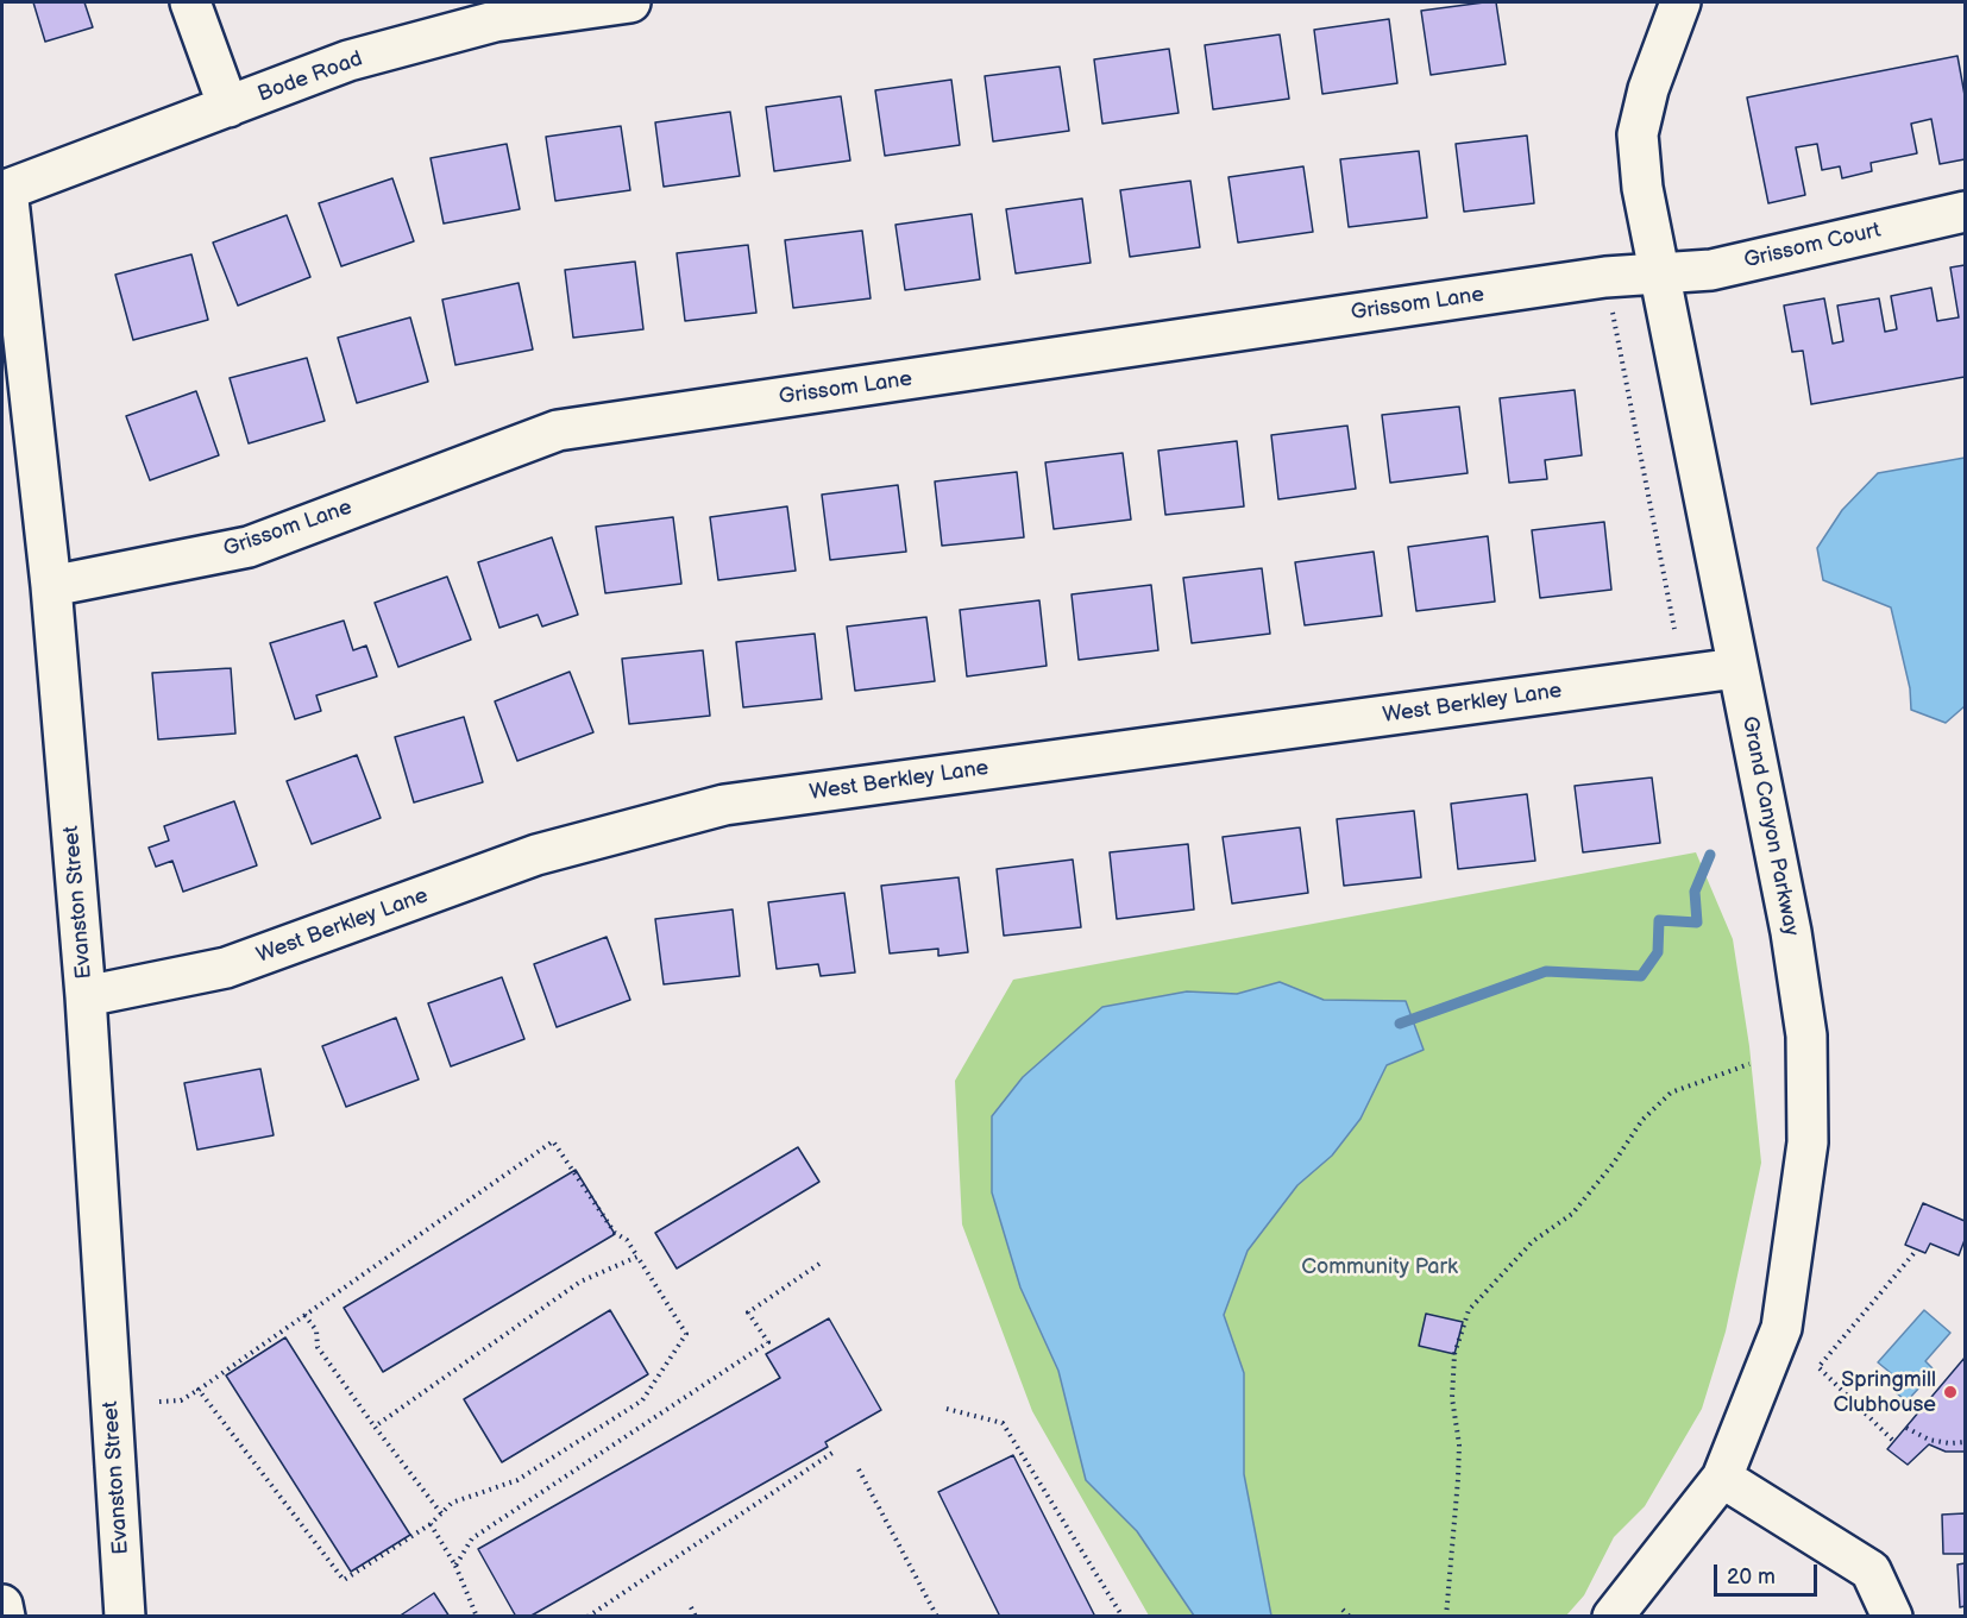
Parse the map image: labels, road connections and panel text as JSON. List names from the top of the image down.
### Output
{
  "streets": {
    "street": [
      "Bode Road",
      "Grissom Court",
      "Grissom Lane",
      "West Berkley Lane",
      "Grand Canyon Parkway",
      "Evanston Street"
    ]
  },
  "crossings": [
    ["Bode Road", "Evanston Street"],
    ["Grissom Court", "Grissom Lane"],
    ["Grissom Court", "Grand Canyon Parkway"],
    ["Grissom Lane", "Grand Canyon Parkway"],
    ["Grissom Lane", "Evanston Street"],
    ["West Berkley Lane", "Grand Canyon Parkway"],
    ["West Berkley Lane", "Evanston Street"]
  ],
  "parks": ["Community Park"],
  "places": ["Springmill Clubhouse"],
  "scale_bar": "20 m"
}
